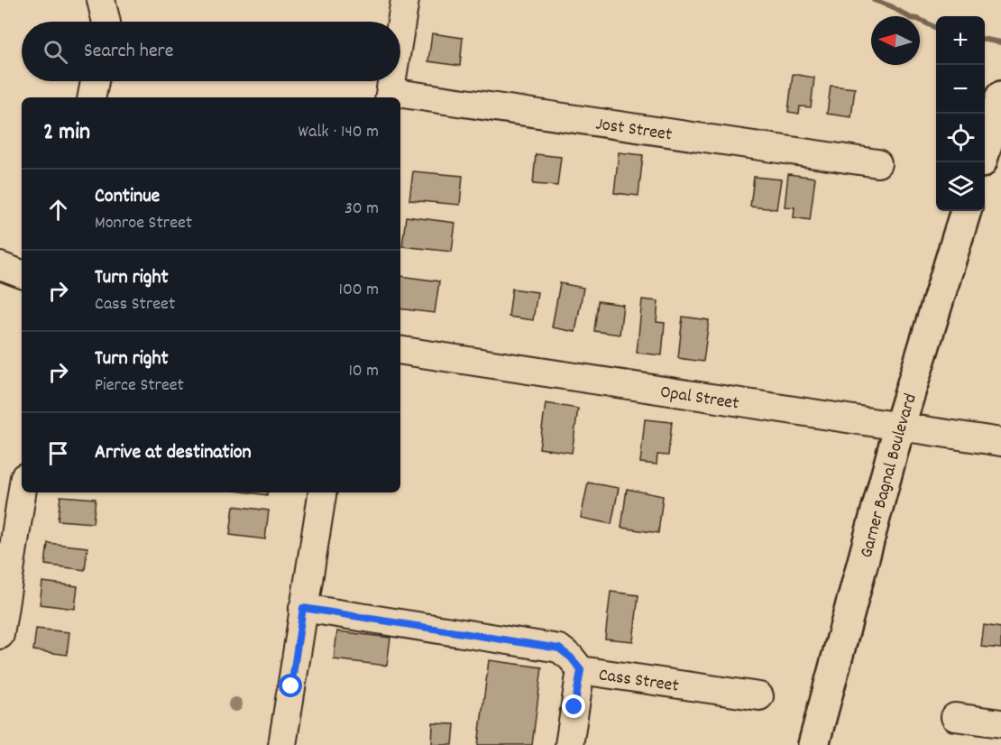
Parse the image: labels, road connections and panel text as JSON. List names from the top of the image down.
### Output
{
  "streets": {
    "highway": ["Garner Bagnal Boulevard"],
    "street": ["Jost Street", "Opal Street", "Cass Street"]
  },
  "crossings": [
    ["Opal Street", "Garner Bagnal Boulevard"]
  ],
  "north": "left",
  "page": {
    "map_buttons": ["+", "−"],
    "search": "Search here",
    "heading": ["2 min", "Walk · 140 m"],
    "list": [
      ["Continue", "Monroe Street", "30 m"],
      ["Turn right", "Cass Street", "100 m"],
      ["Turn right", "Pierce Street", "10 m"],
      "Arrive at destination"
    ]
  }
}
